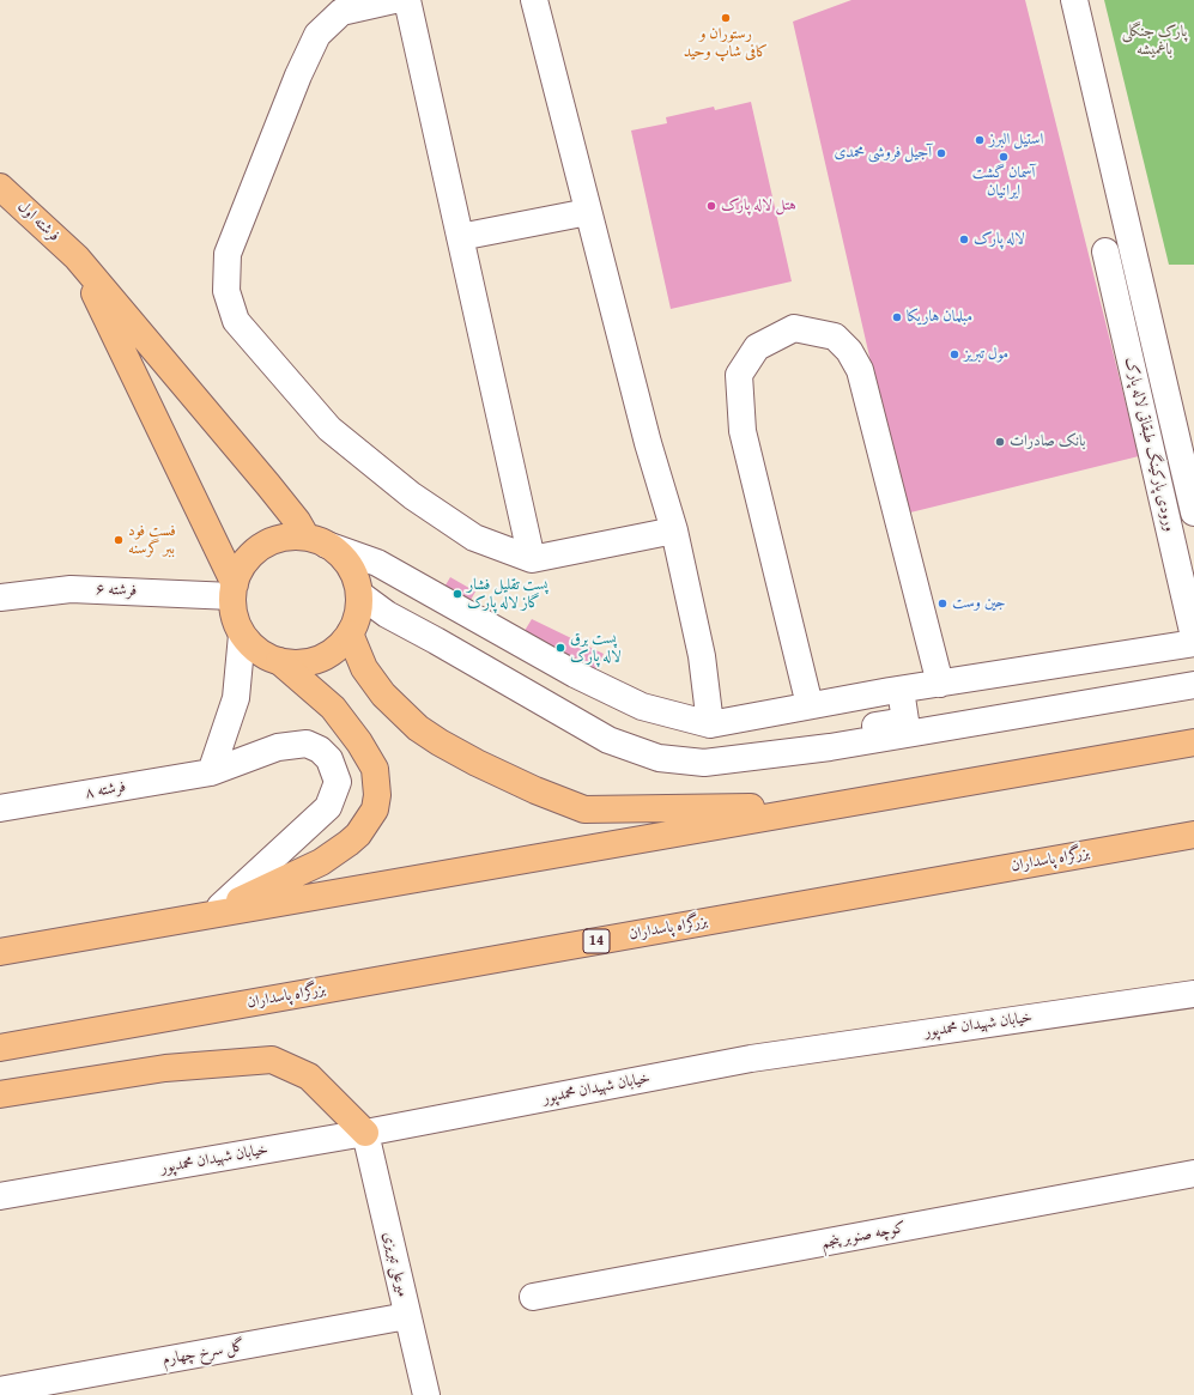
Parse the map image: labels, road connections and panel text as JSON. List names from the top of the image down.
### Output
{
  "streets": {
    "main road": ["فرشته اول", "بزرگراه پاسداران", "14"],
    "street": [
      "ورودی پارکینگ طبقاتی لاله پارک",
      "فرشته ۶",
      "فرشته ۸",
      "خیابان شهیدان محمدپور",
      "کوچه صنوبر پنجم",
      "میرعلی تبریزی",
      "گل سرخ چهارم"
    ]
  },
  "crossings": [
    ["خیابان شهیدان محمدپور", "میرعلی تبریزی"],
    ["میرعلی تبریزی", "گل سرخ چهارم"]
  ],
  "parks": ["پارک جنگلی باغمیشه"],
  "places": [
    "رستوران و کافی شاپ وحید",
    "استیل البرز",
    "آجیل فروشی محمدی",
    "آسمان گشت ایرانیان",
    "هتل لاله پارک",
    "لاله پارک",
    "مبلمان هاریکا",
    "مول تبریز",
    "بانک صادرات",
    "فست فود ببر گرسنه",
    "پست تقلیل فشار گاز لاله پارک",
    "جین وست",
    "پست برق لاله پارک"
  ]
}
